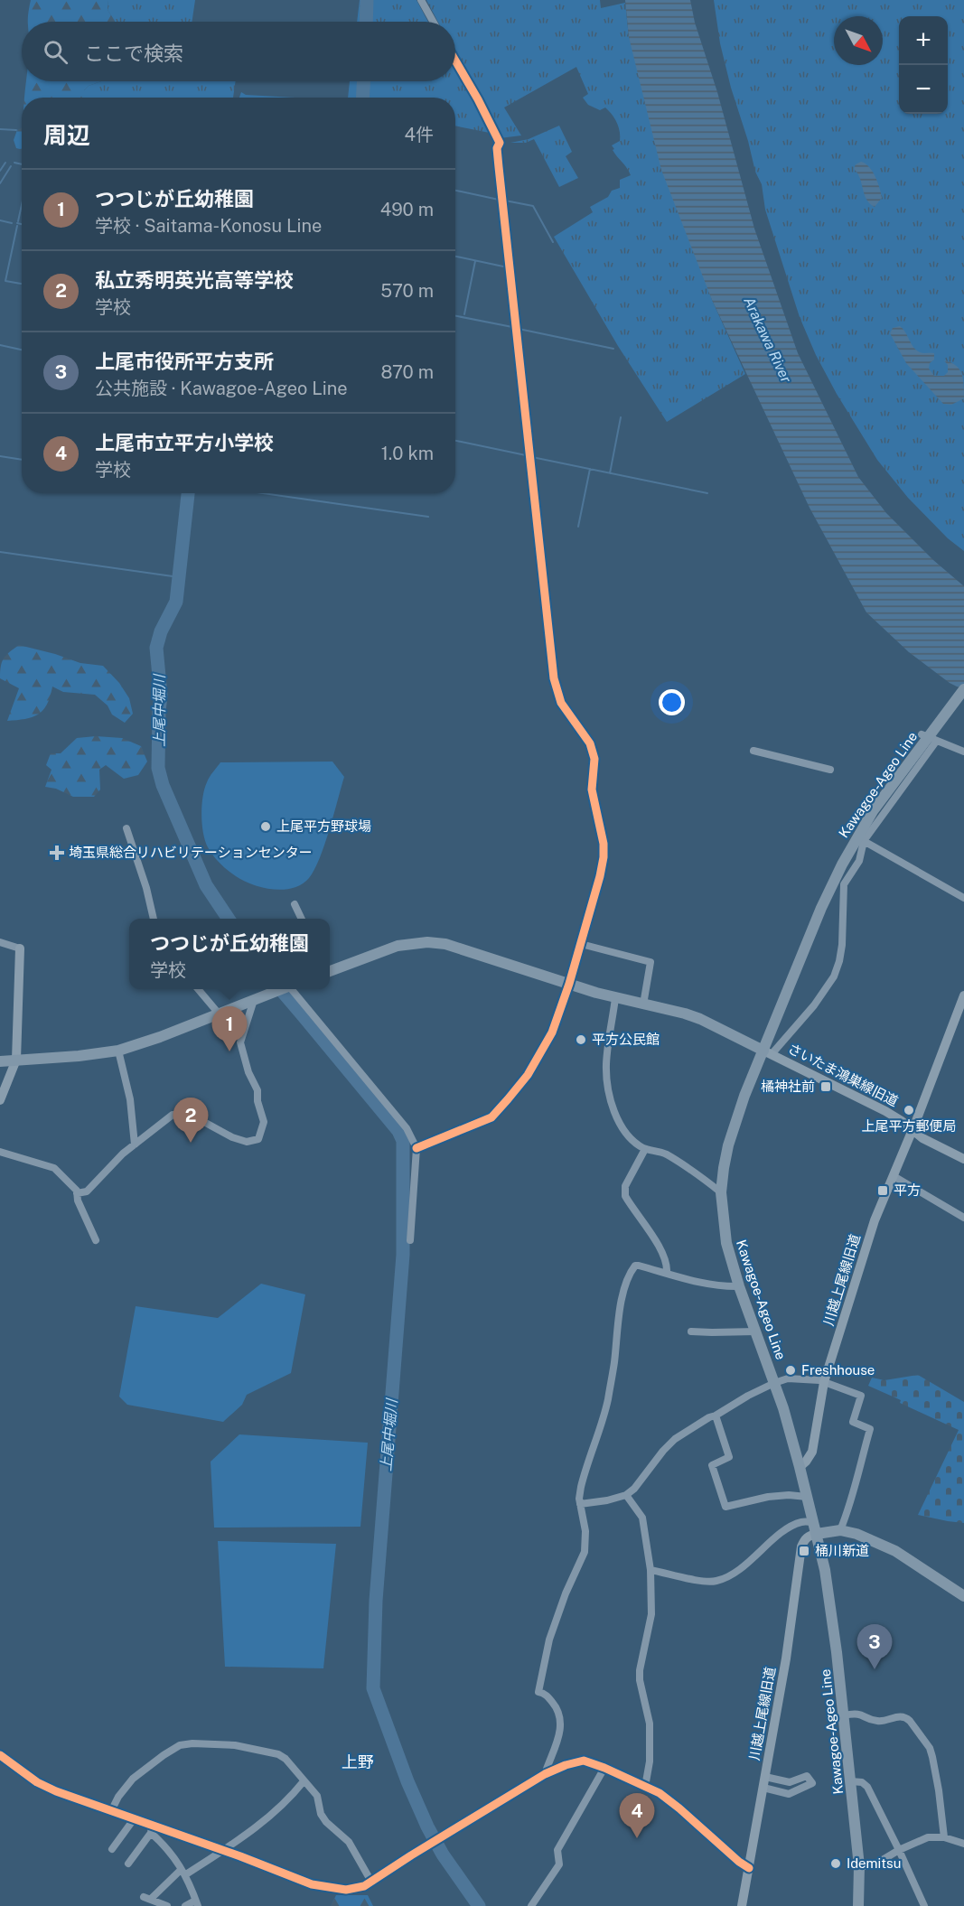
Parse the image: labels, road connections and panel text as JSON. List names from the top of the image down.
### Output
{
  "streets": {
    "main road": ["Kawagoe-Ageo Line"],
    "street": ["さいたま鴻巣線旧道", "川越上尾線旧道"]
  },
  "crossings": [
    ["Kawagoe-Ageo Line", "さいたま鴻巣線旧道"],
    ["Kawagoe-Ageo Line", "川越上尾線旧道"],
    ["さいたま鴻巣線旧道", "川越上尾線旧道"]
  ],
  "districts": ["上野"],
  "water": ["Arakawa River", "上尾中堀川"],
  "places": {
    "other": [
      "上尾平方野球場",
      "平方公民館",
      "上尾平方郵便局",
      "Freshhouse",
      "Idemitsu"
    ],
    "health": ["埼玉県総合リハビリテーションセンター"],
    "transit": ["橘神社前", "平方", "桶川新道"]
  },
  "north": "bottom right",
  "page": {
    "map_buttons": ["+", "−"],
    "search": "ここで検索",
    "heading": ["周辺", "4件"],
    "list": [
      {
        "mark": "1",
        "name": "つつじが丘幼稚園",
        "note": "学校 · Saitama-Konosu Line",
        "value": "490 m"
      },
      {
        "mark": "2",
        "name": "私立秀明英光高等学校",
        "note": "学校",
        "value": "570 m"
      },
      {
        "mark": "3",
        "name": "上尾市役所平方支所",
        "note": "公共施設 · Kawagoe-Ageo Line",
        "value": "870 m"
      },
      {
        "mark": "4",
        "name": "上尾市立平方小学校",
        "note": "学校",
        "value": "1.0 km"
      }
    ],
    "popup": ["つつじが丘幼稚園", "学校"],
    "pins": [
      "1",
      "2",
      "3",
      "4"
    ]
  }
}
